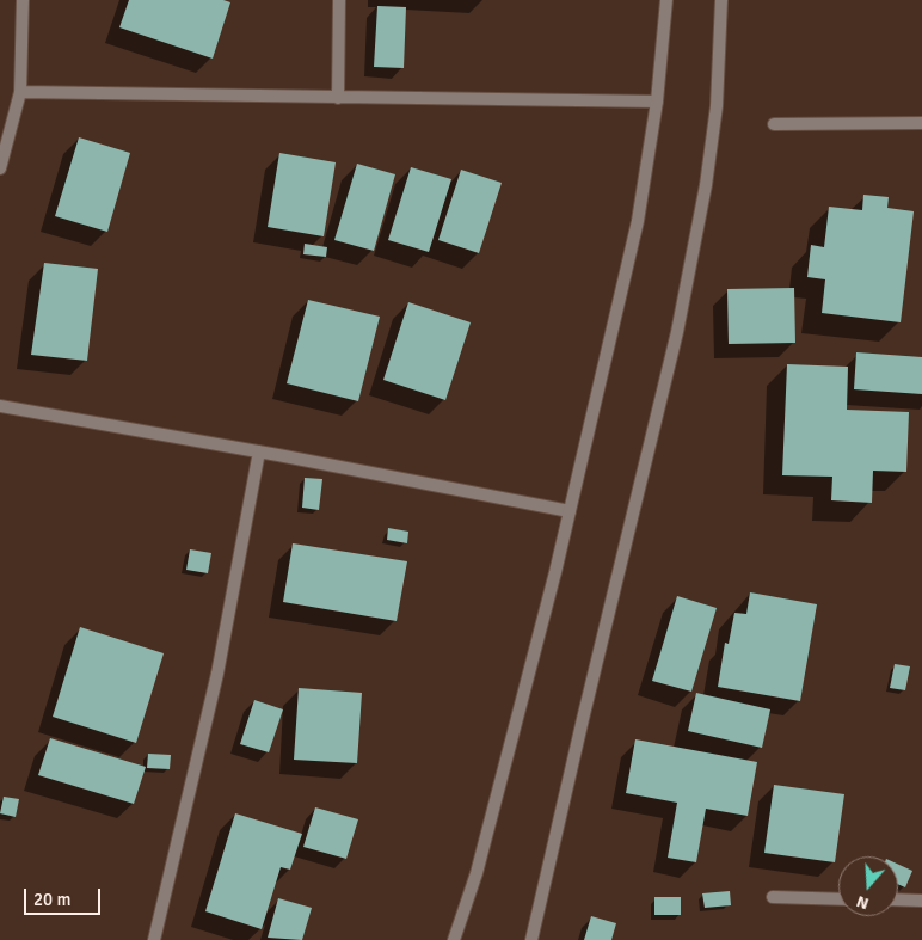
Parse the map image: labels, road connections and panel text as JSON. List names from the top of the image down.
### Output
{
  "scale_bar": "20 m",
  "north": "bottom"
}
